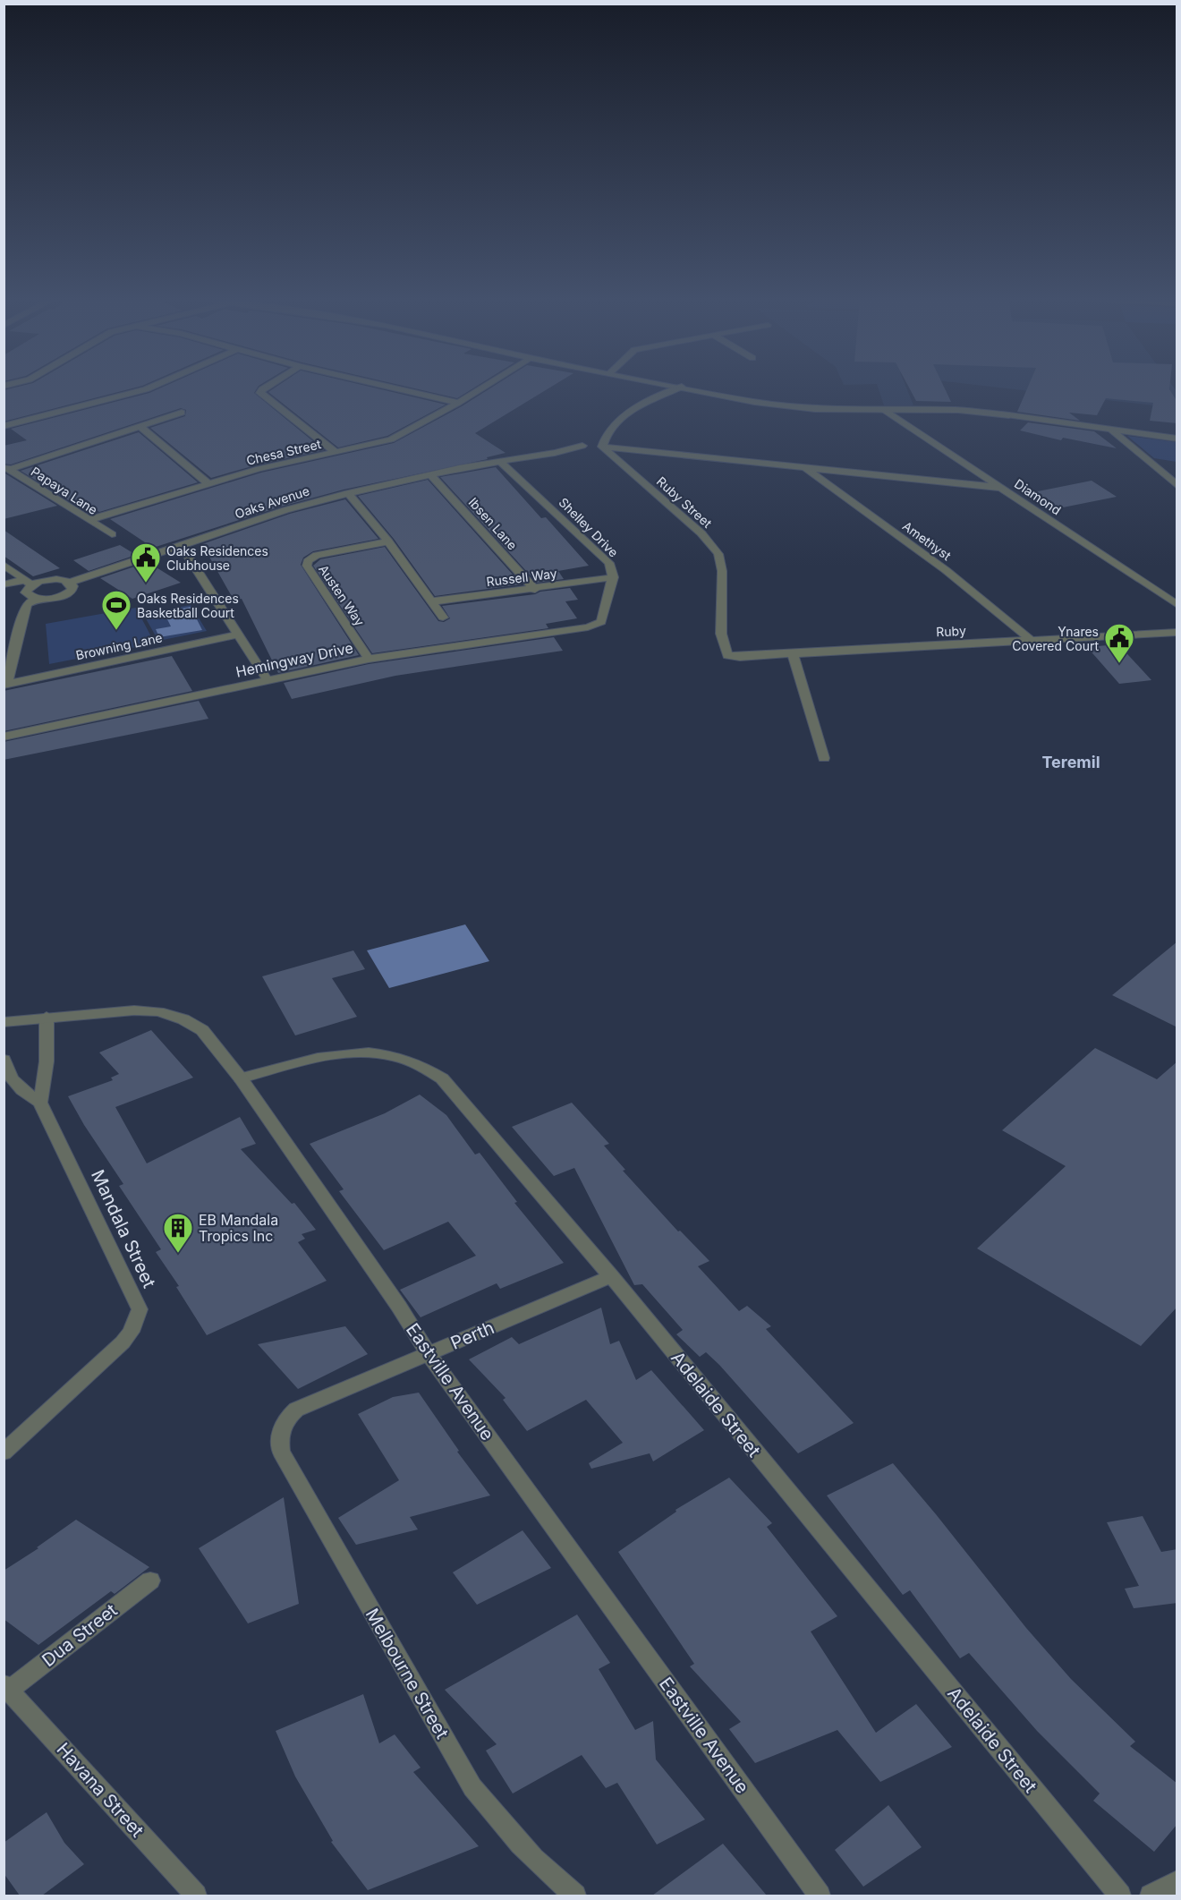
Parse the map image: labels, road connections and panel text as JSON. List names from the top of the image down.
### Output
{
  "streets": {
    "street": [
      "Chesa Street",
      "Papaya Lane",
      "Diamond",
      "Oaks Avenue",
      "Ruby Street",
      "Ibsen Lane",
      "Shelley Drive",
      "Amethyst",
      "Russell Way",
      "Austen Way",
      "Ruby",
      "Browning Lane",
      "Hemingway Drive",
      "Mandala Street",
      "Perth",
      "Eastville Avenue",
      "Adelaide Street",
      "Dua Street",
      "Melbourne Street",
      "Havana Street"
    ]
  },
  "crossings": [
    ["Chesa Street", "Papaya Lane"],
    ["Diamond", "Oaks Avenue"],
    ["Oaks Avenue", "Ruby Street"],
    ["Oaks Avenue", "Ibsen Lane"],
    ["Oaks Avenue", "Shelley Drive"],
    ["Oaks Avenue", "Amethyst"],
    ["Ruby Street", "Ruby"],
    ["Ibsen Lane", "Russell Way"],
    ["Shelley Drive", "Russell Way"],
    ["Shelley Drive", "Hemingway Drive"],
    ["Amethyst", "Ruby"],
    ["Austen Way", "Hemingway Drive"],
    ["Perth", "Eastville Avenue"],
    ["Perth", "Adelaide Street"],
    ["Perth", "Melbourne Street"],
    ["Eastville Avenue", "Adelaide Street"],
    ["Dua Street", "Havana Street"]
  ],
  "districts": ["Teremil"],
  "places": {
    "public building": ["Oaks Residences Clubhouse", "Ynares Covered Court"],
    "sports": ["Oaks Residences Basketball Court"],
    "building": ["EB Mandala Tropics Inc"]
  }
}
